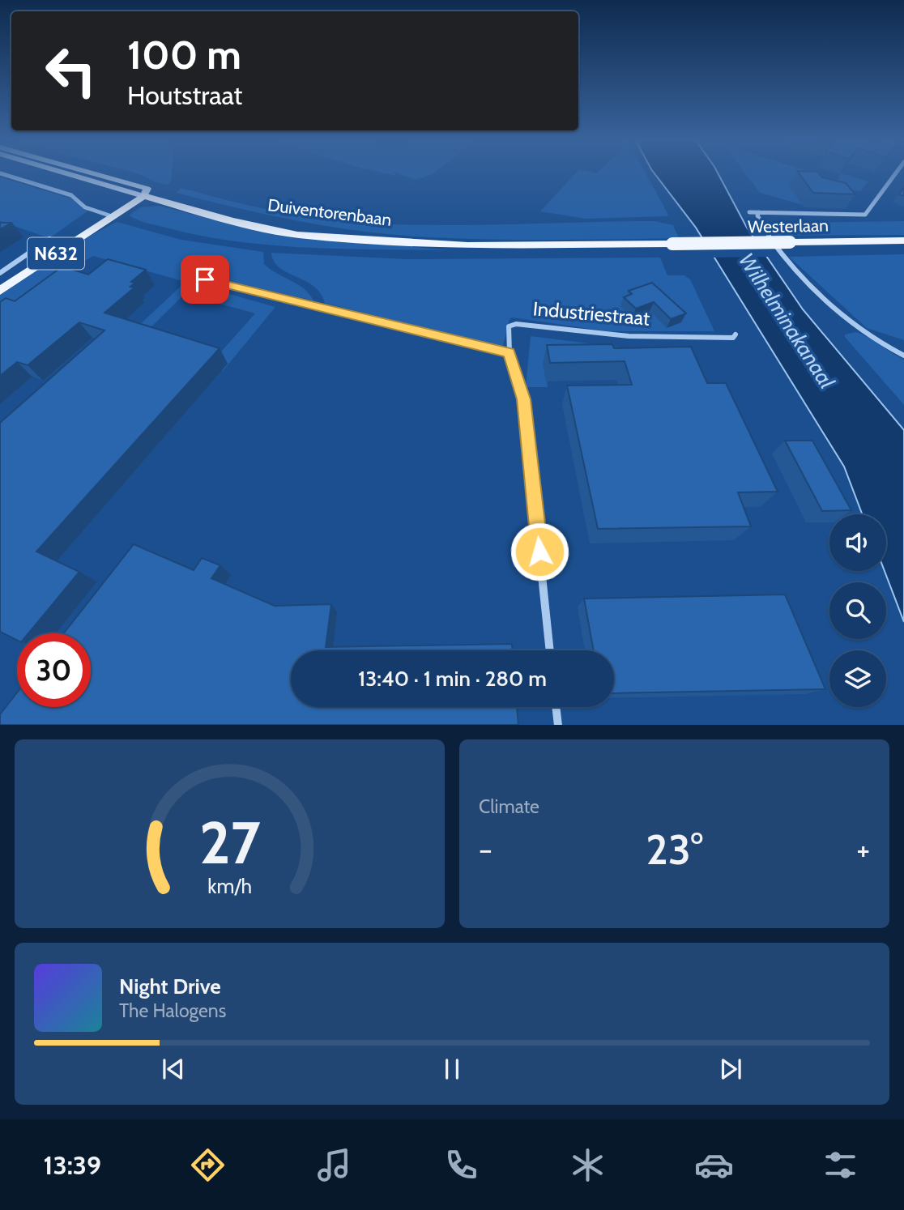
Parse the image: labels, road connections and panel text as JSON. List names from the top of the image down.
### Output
{
  "streets": {
    "main road": ["Duiventorenbaan", "Westerlaan", "N632"],
    "street": ["Industriestraat"]
  },
  "crossings": [
    ["Duiventorenbaan", "Westerlaan"],
    ["Duiventorenbaan", "N632"]
  ],
  "water": ["Wilhelminakanaal"],
  "page": {
    "turn": ["100 m", "Houtstraat"],
    "limit": "30",
    "trip": "13:40 · 1 min · 280 m",
    "tile": "Climate",
    "heat": ["−", "23°", "+"],
    "song": ["Night Drive", "The Halogens"],
    "tabs": "13:39",
    "gauge": ["27", "km/h"]
  }
}
